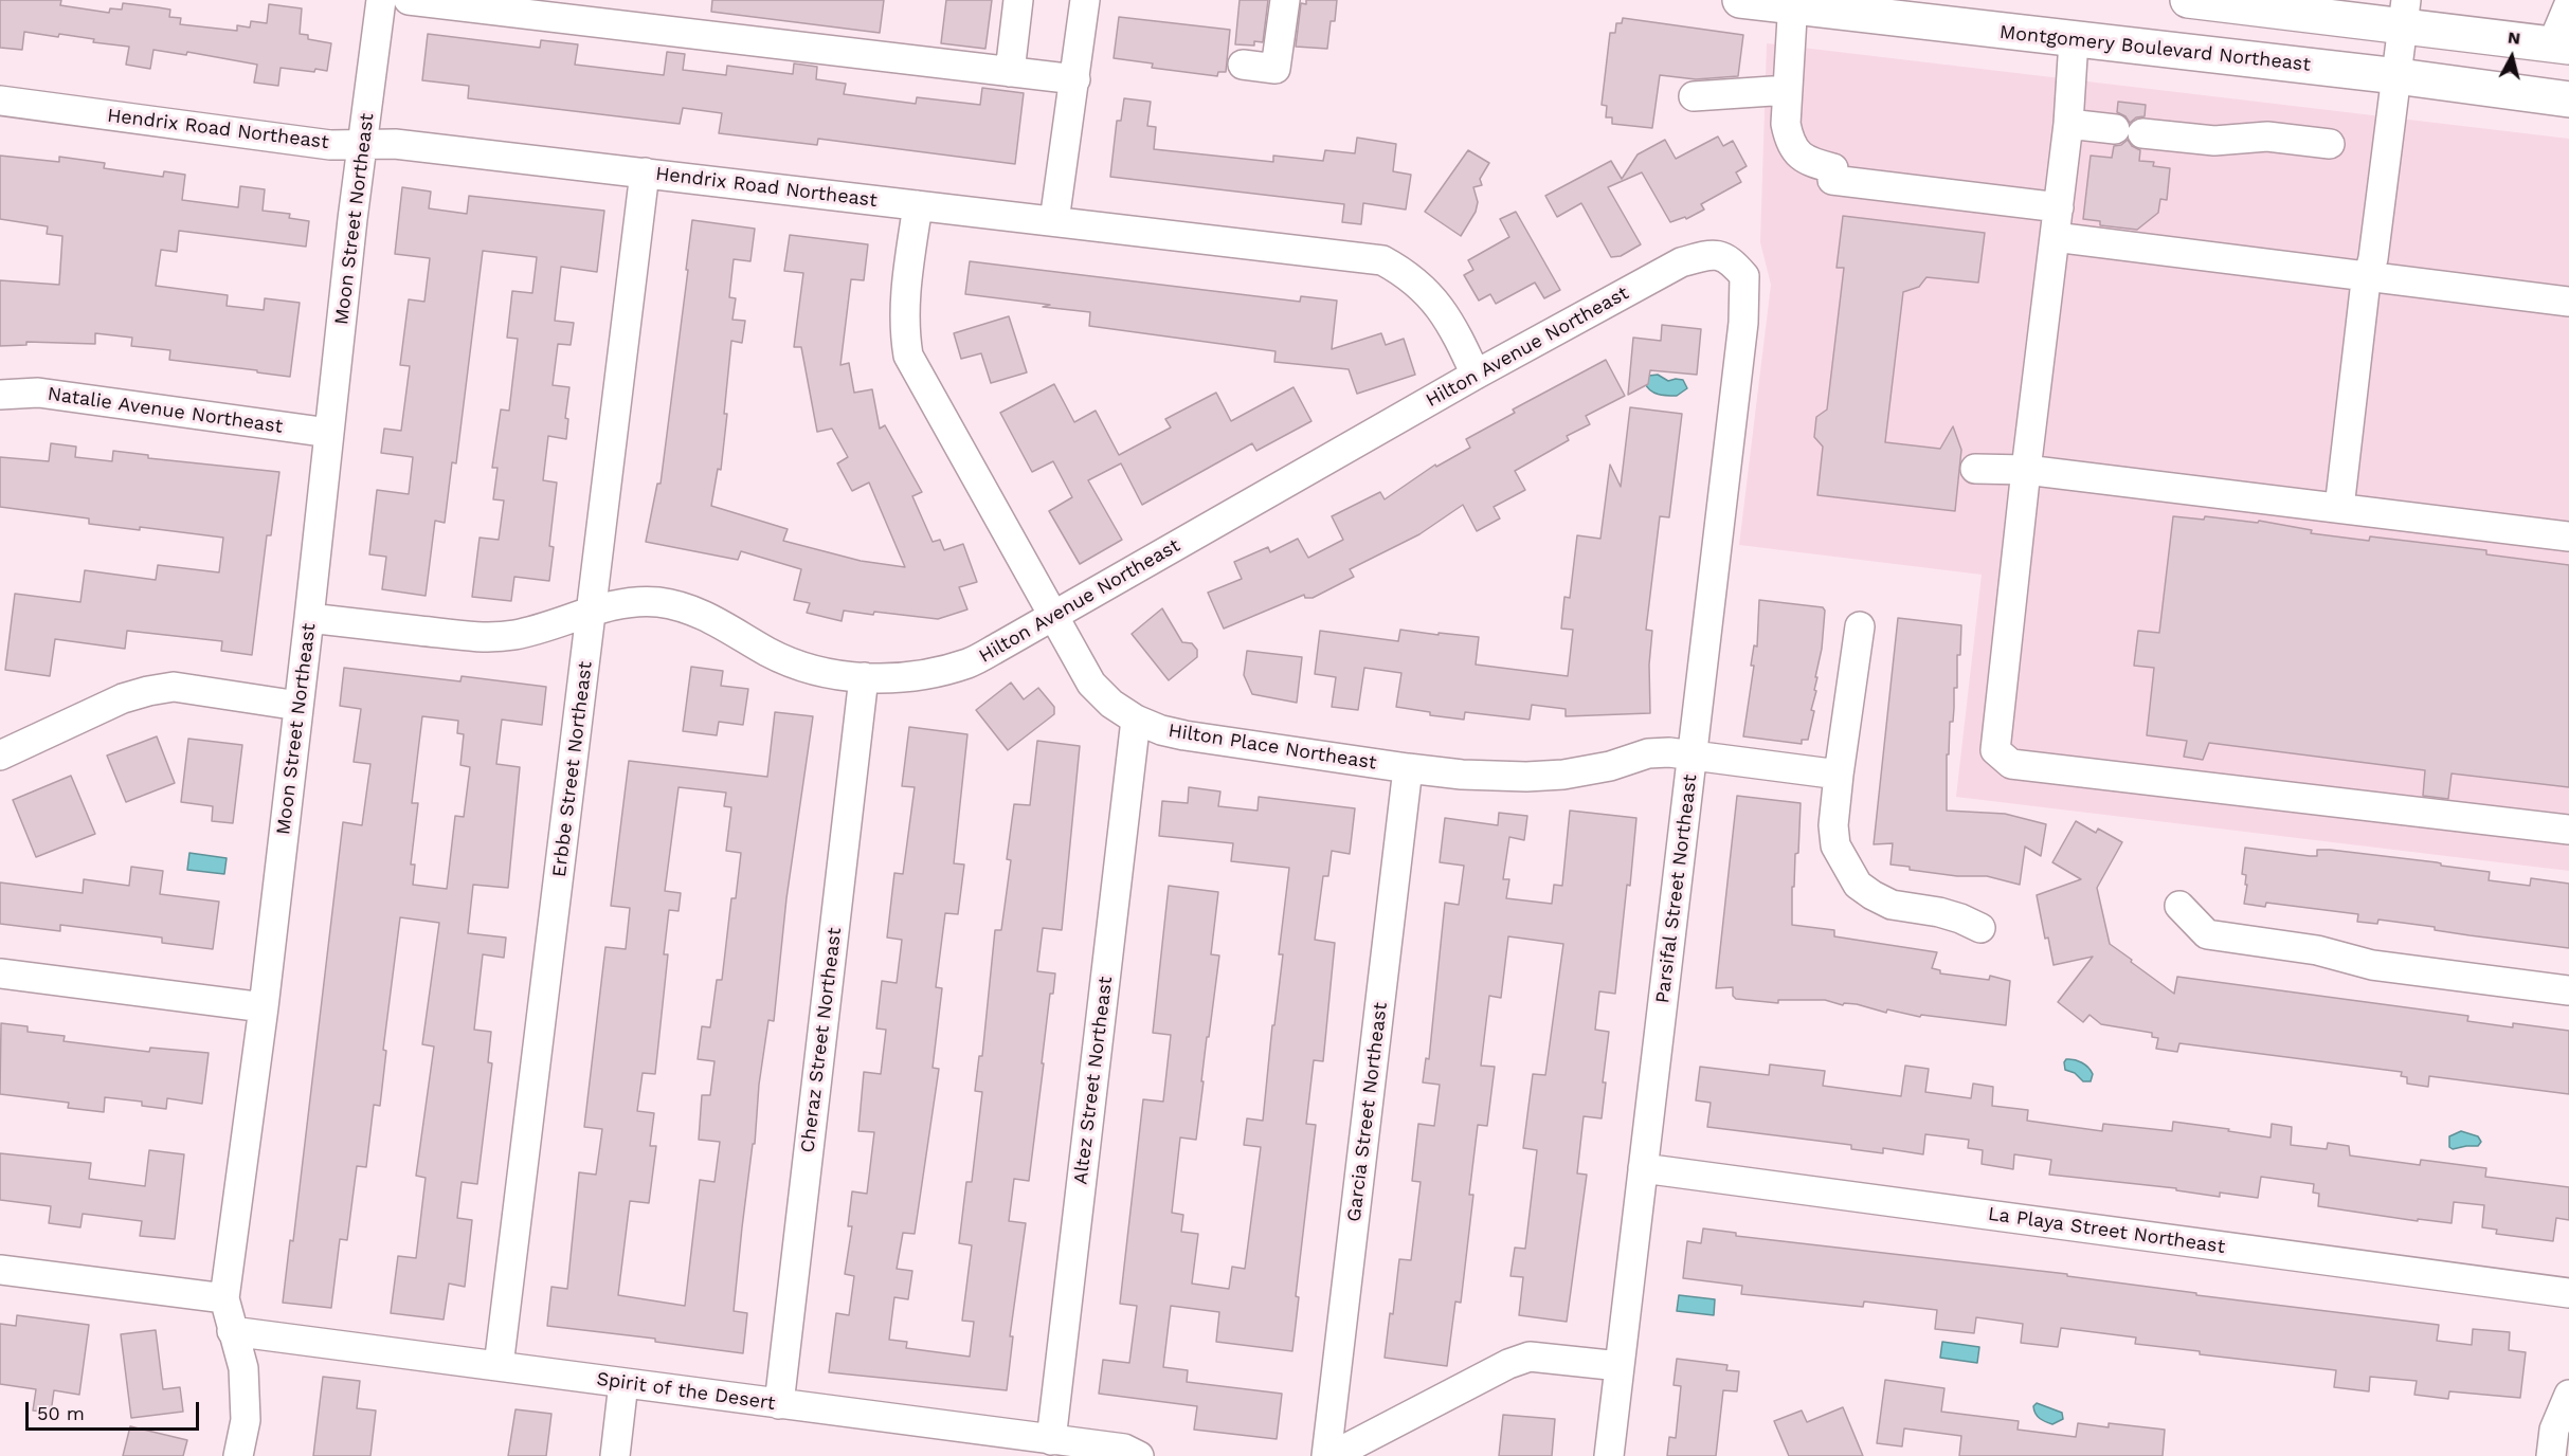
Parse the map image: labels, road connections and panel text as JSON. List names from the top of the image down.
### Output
{
  "streets": {
    "main road": ["Montgomery Boulevard Northeast"],
    "street": [
      "Hendrix Road Northeast",
      "Moon Street Northeast",
      "Hilton Avenue Northeast",
      "Natalie Avenue Northeast",
      "Hilton Place Northeast",
      "Erbbe Street Northeast",
      "Parsifal Street Northeast",
      "Cheraz Street Northeast",
      "Altez Street Northeast",
      "Garcia Street Northeast",
      "La Playa Street Northeast",
      "Spirit of the Desert"
    ]
  },
  "crossings": [
    ["Hendrix Road Northeast", "Moon Street Northeast"],
    ["Hendrix Road Northeast", "Hilton Avenue Northeast"],
    ["Hendrix Road Northeast", "Hilton Place Northeast"],
    ["Hendrix Road Northeast", "Erbbe Street Northeast"],
    ["Moon Street Northeast", "Hilton Avenue Northeast"],
    ["Moon Street Northeast", "Natalie Avenue Northeast"],
    ["Moon Street Northeast", "Spirit of the Desert"],
    ["Hilton Avenue Northeast", "Hilton Place Northeast"],
    ["Hilton Avenue Northeast", "Erbbe Street Northeast"],
    ["Hilton Avenue Northeast", "Parsifal Street Northeast"],
    ["Hilton Avenue Northeast", "Cheraz Street Northeast"],
    ["Hilton Place Northeast", "Parsifal Street Northeast"],
    ["Hilton Place Northeast", "Altez Street Northeast"],
    ["Hilton Place Northeast", "Garcia Street Northeast"],
    ["Erbbe Street Northeast", "Spirit of the Desert"],
    ["Parsifal Street Northeast", "La Playa Street Northeast"],
    ["Cheraz Street Northeast", "Spirit of the Desert"],
    ["Altez Street Northeast", "Spirit of the Desert"]
  ],
  "scale_bar": "50 m",
  "north": "top"
}
